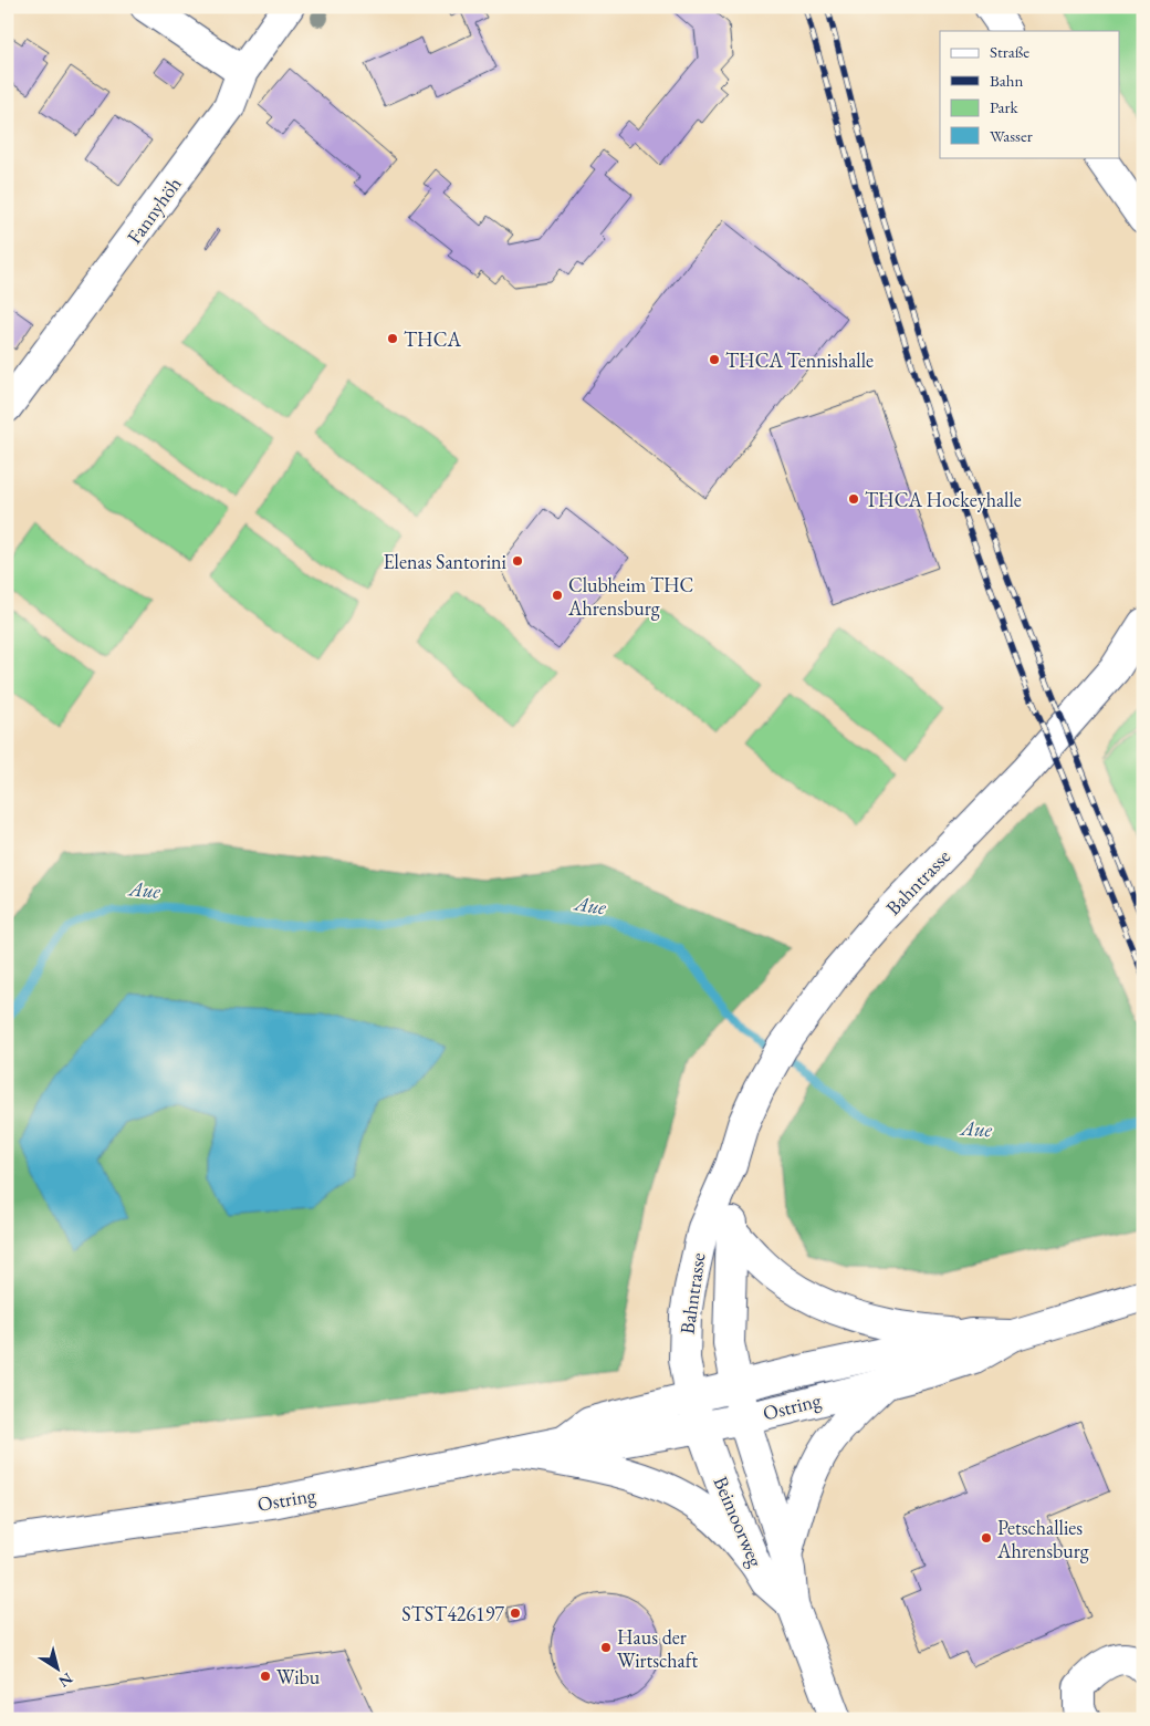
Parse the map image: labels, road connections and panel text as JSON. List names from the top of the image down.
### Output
{
  "streets": {
    "main road": [
      "Fannyhöh",
      "Bahntrasse",
      "Ostring",
      "Beimoorweg"
    ]
  },
  "crossings": [
    ["Bahntrasse", "Ostring"],
    ["Bahntrasse", "Beimoorweg"],
    ["Ostring", "Beimoorweg"]
  ],
  "water": ["Aue"],
  "places": [
    "THCA",
    "THCA Tennishalle",
    "THCA Hockeyhalle",
    "Elenas Santorini",
    "Clubheim THC Ahrensburg",
    "Petschallies Ahrensburg",
    "STST426197",
    "Haus der Wirtschaft",
    "Wibu"
  ],
  "legend": [
    "Straße",
    "Bahn",
    "Park",
    "Wasser"
  ],
  "north": "bottom right"
}
